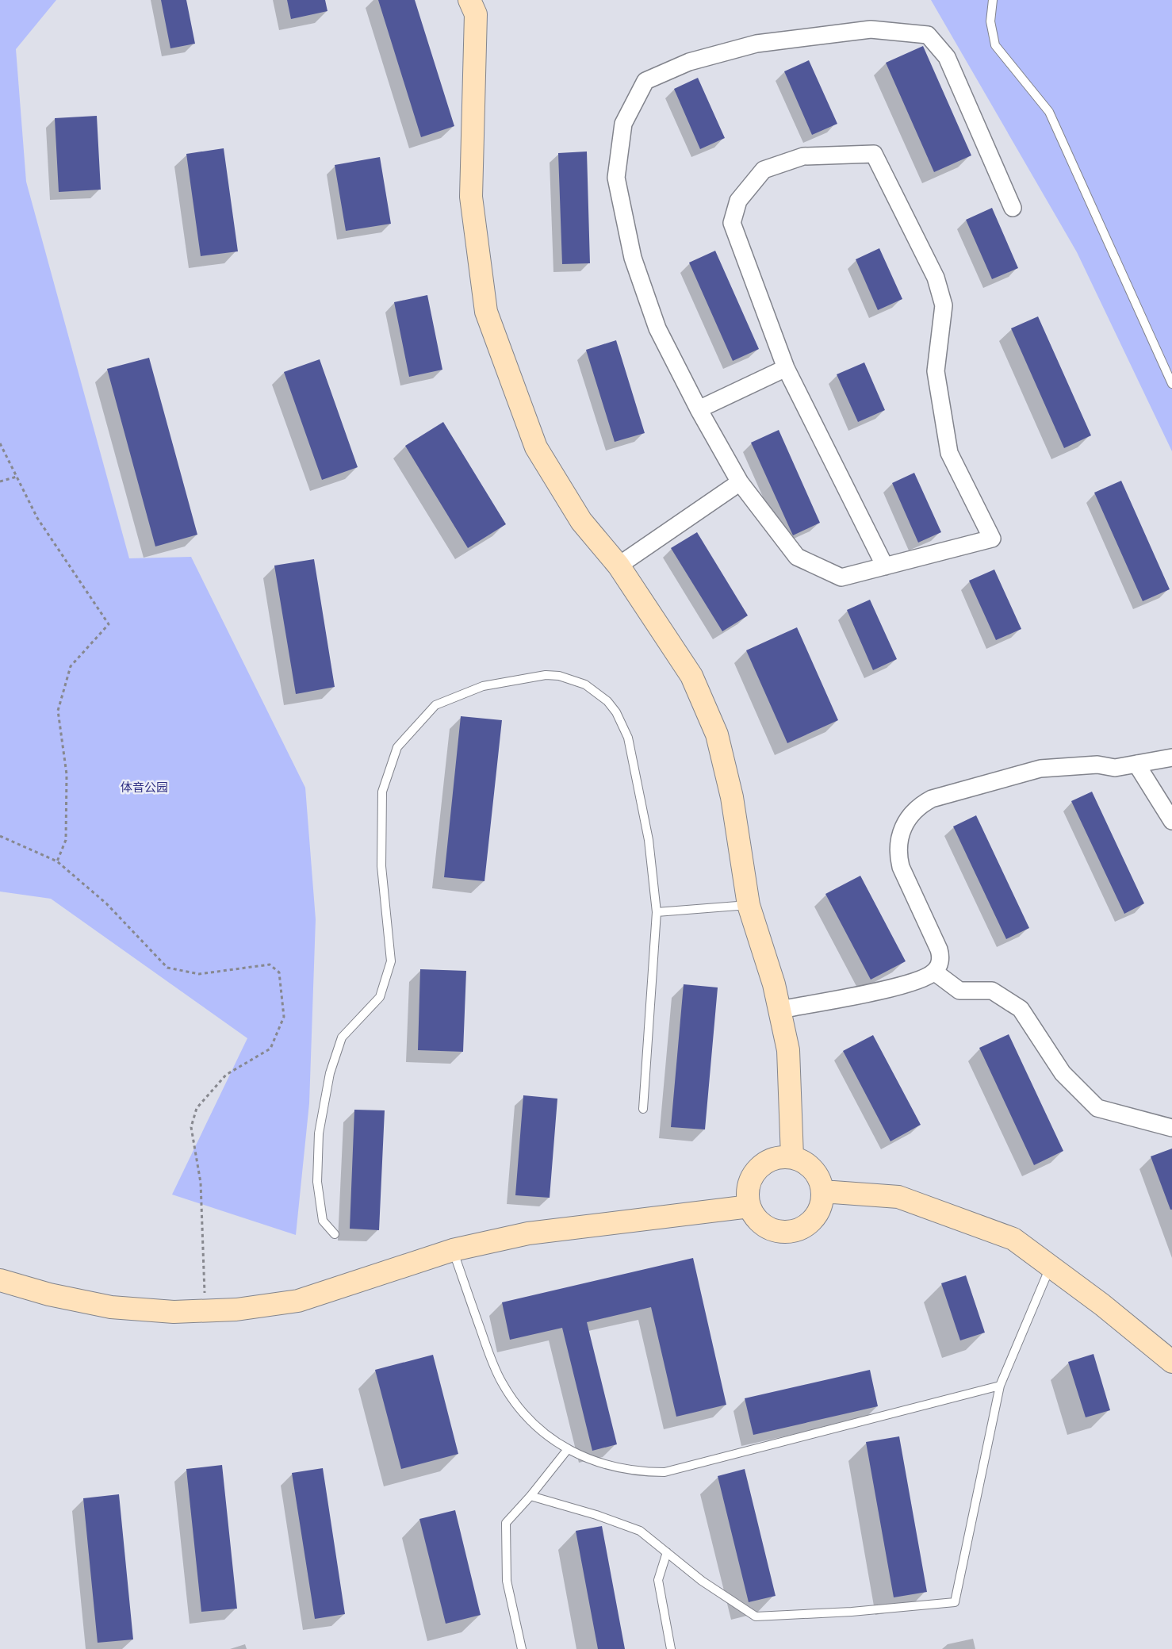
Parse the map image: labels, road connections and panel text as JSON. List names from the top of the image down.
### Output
{
  "parks": ["体音公园"]
}
